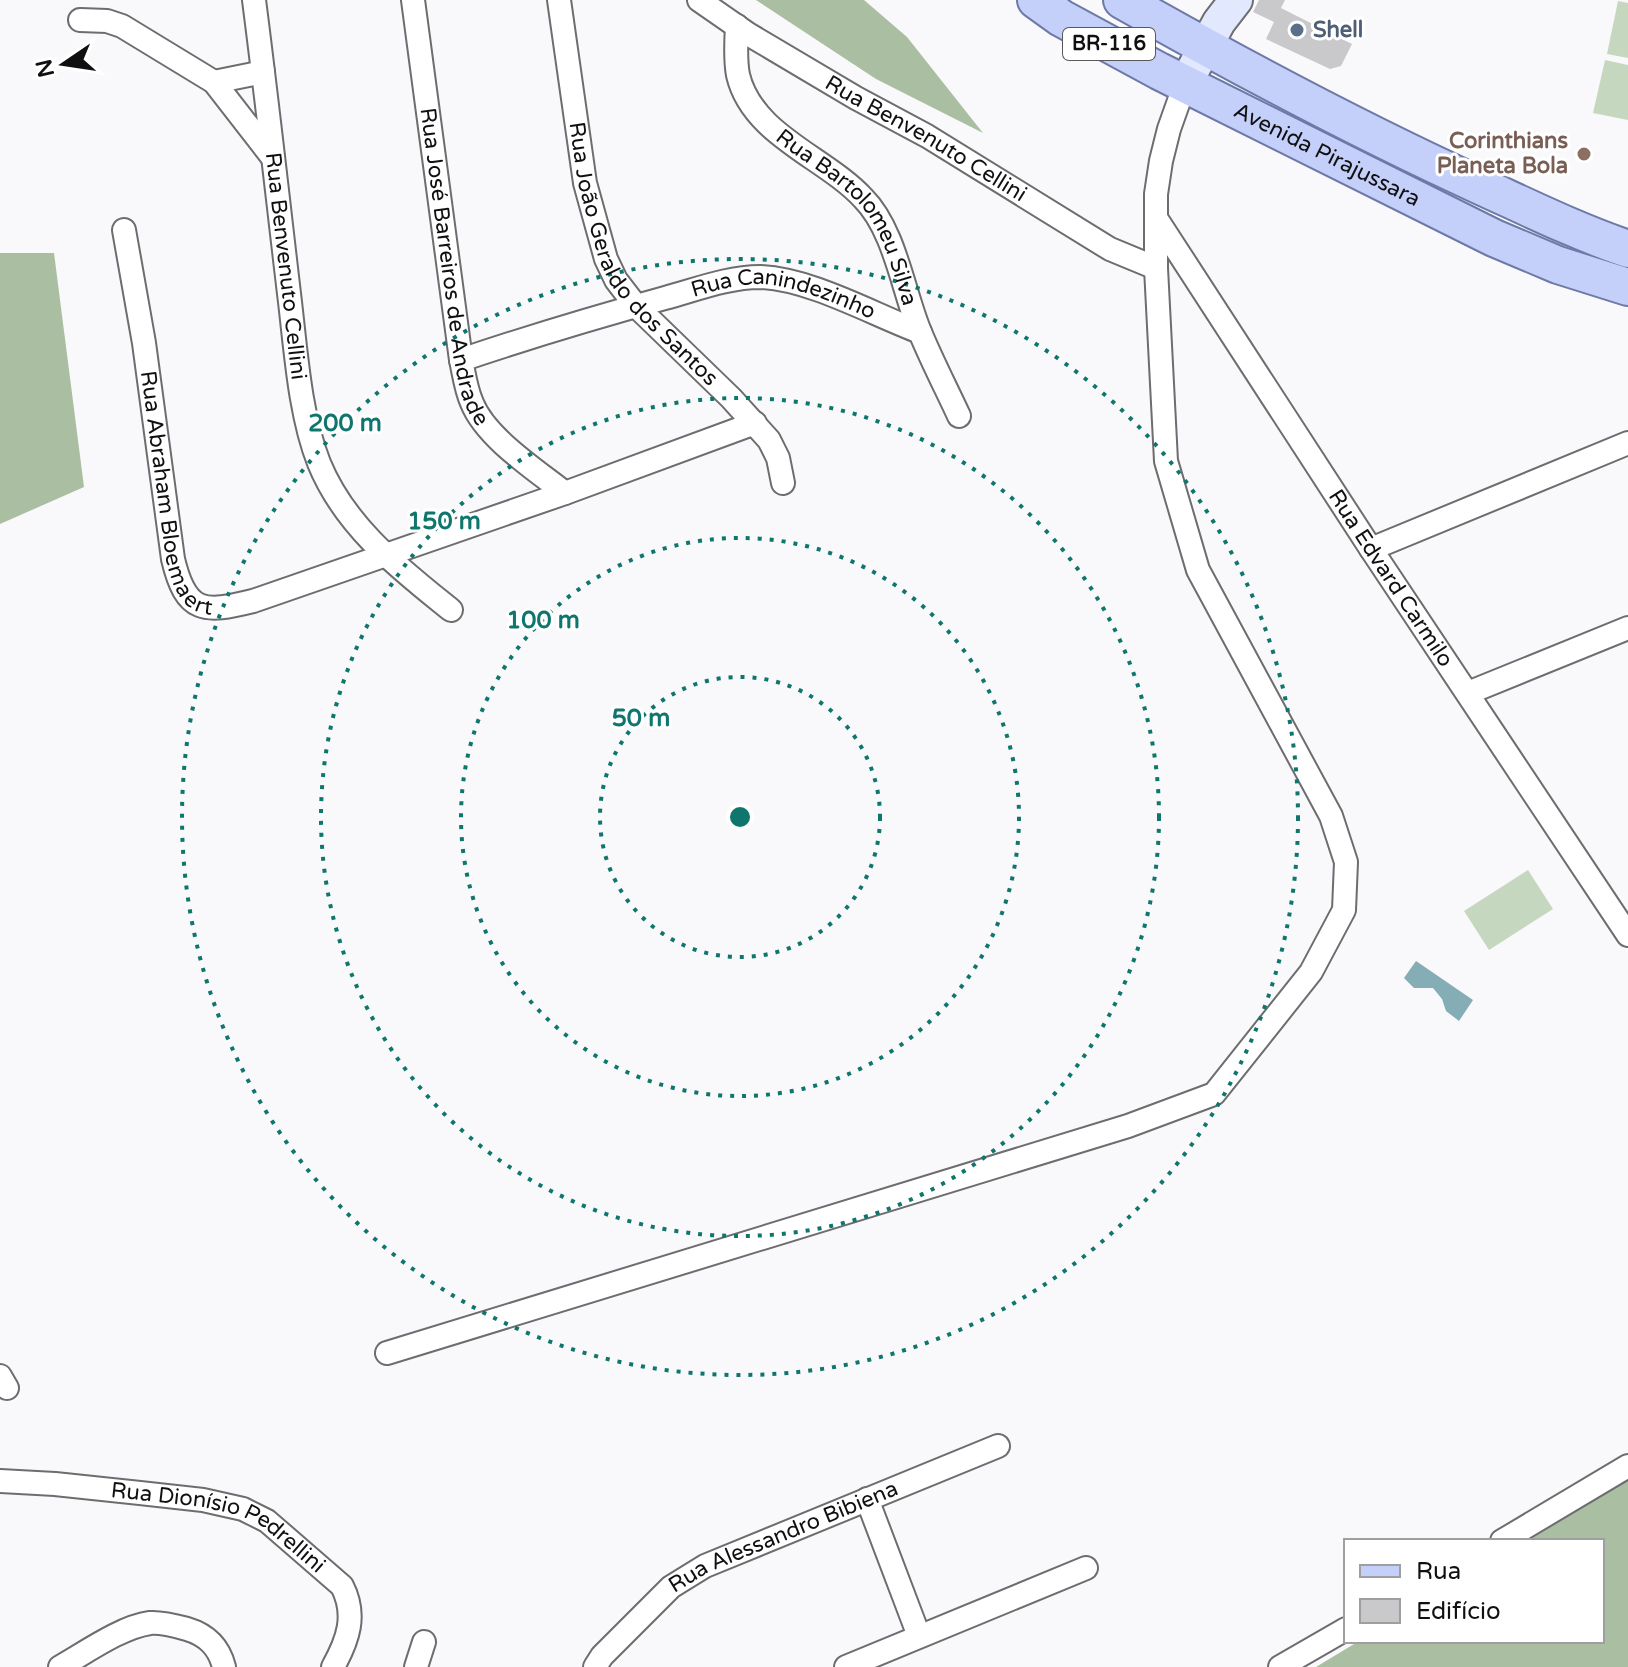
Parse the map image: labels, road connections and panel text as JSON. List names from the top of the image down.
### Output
{
  "streets": {
    "main road": ["BR-116", "Avenida Pirajussara"],
    "street": [
      "Rua Benvenuto Cellini",
      "Rua Bartolomeu Silva",
      "Rua João Geraldo dos Santos",
      "Rua José Barreiros de Andrade",
      "Rua Canindezinho",
      "Rua Abraham Bloemaert",
      "Rua Edvard Carmilo",
      "Rua Dionísio Pedrellini",
      "Rua Alessandro Bibiena"
    ]
  },
  "crossings": [
    ["Rua Benvenuto Cellini", "Rua Bartolomeu Silva"],
    ["Rua Benvenuto Cellini", "Rua Abraham Bloemaert"],
    ["Rua Bartolomeu Silva", "Rua Canindezinho"],
    ["Rua João Geraldo dos Santos", "Rua Canindezinho"],
    ["Rua João Geraldo dos Santos", "Rua Abraham Bloemaert"],
    ["Rua José Barreiros de Andrade", "Rua Canindezinho"],
    ["Rua José Barreiros de Andrade", "Rua Abraham Bloemaert"]
  ],
  "places": ["Shell", "Corinthians Planeta Bola"],
  "legend": ["Rua", "Edifício"],
  "north": "left",
  "rings": [
    "200 m",
    "150 m",
    "100 m",
    "50 m"
  ]
}
